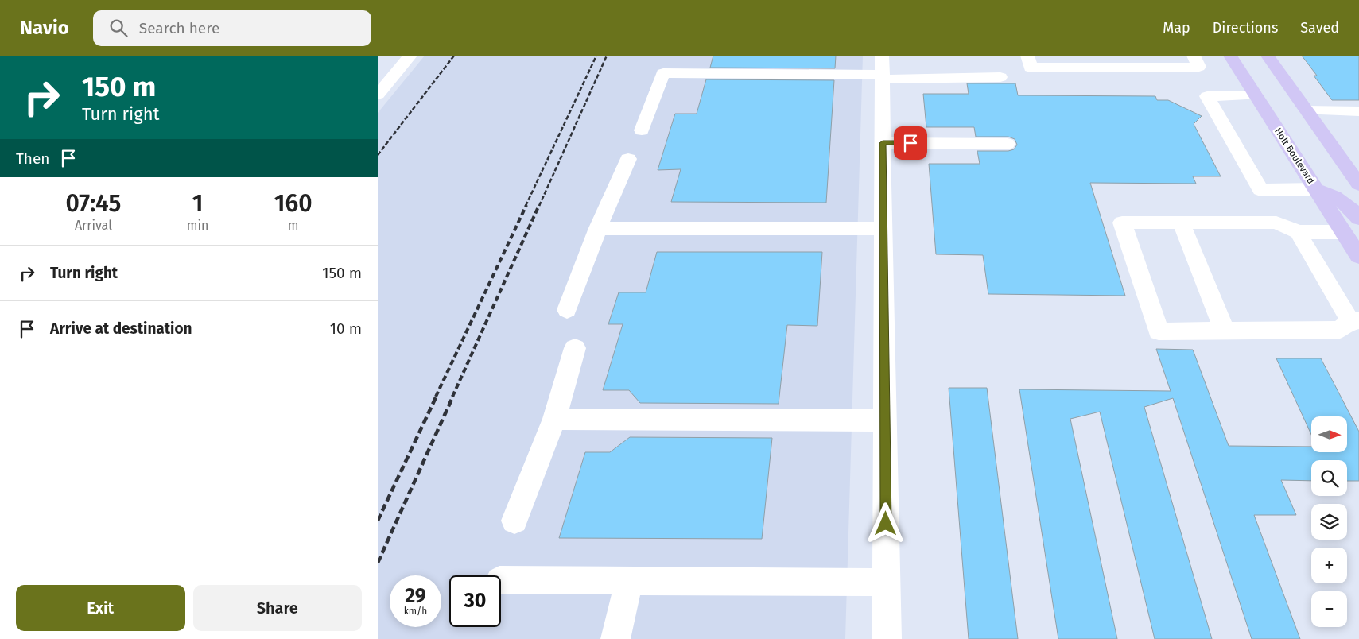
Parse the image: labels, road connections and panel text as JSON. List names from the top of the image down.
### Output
{
  "streets": {
    "main road": ["Holt Boulevard"]
  },
  "north": "right",
  "page": {
    "header": "Navio",
    "search": "Search here",
    "nav": ["Map", "Directions", "Saved"],
    "turn": ["150 m", "Turn right"],
    "then": "Then",
    "eta": [
      "07:45",
      "Arrival",
      "1",
      "min",
      "160",
      "m"
    ],
    "list": [
      {
        "name": "Turn right",
        "value": "150 m"
      },
      {
        "name": "Arrive at destination",
        "value": "10 m"
      }
    ],
    "map_buttons": ["+", "−"],
    "speed": "29 km/h",
    "limit": "30",
    "buttons": ["Exit", "Share"]
  }
}
